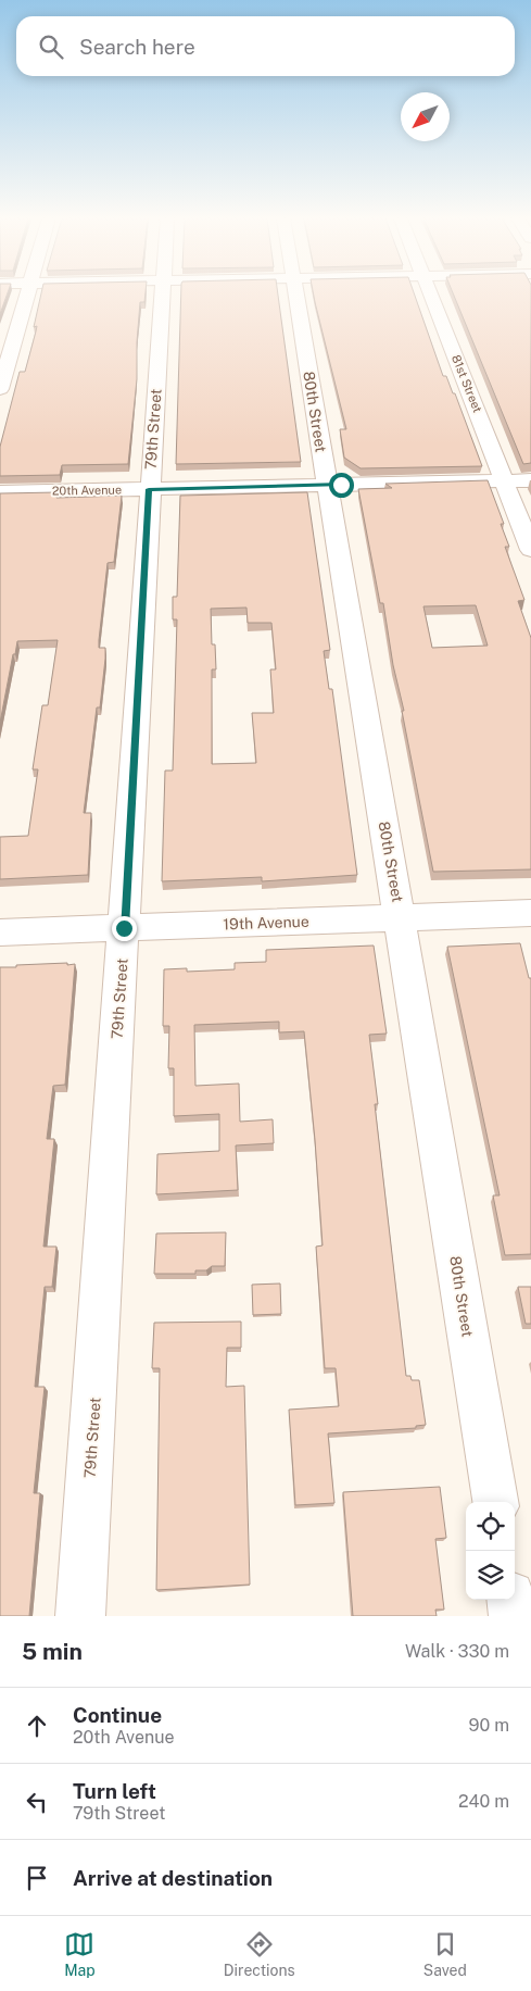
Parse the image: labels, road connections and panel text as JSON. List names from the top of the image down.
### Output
{
  "streets": {
    "street": [
      "81st Street",
      "80th Street",
      "79th Street",
      "20th Avenue",
      "19th Avenue"
    ]
  },
  "crossings": [
    ["81st Street", "20th Avenue"],
    ["80th Street", "20th Avenue"],
    ["80th Street", "19th Avenue"],
    ["79th Street", "20th Avenue"],
    ["79th Street", "19th Avenue"]
  ],
  "north": "bottom left",
  "page": {
    "search": "Search here",
    "heading": ["5 min", "Walk · 330 m"],
    "list": [
      ["Continue", "20th Avenue", "90 m"],
      ["Turn left", "79th Street", "240 m"],
      "Arrive at destination"
    ],
    "nav": ["Map", "Directions", "Saved"]
  }
}
